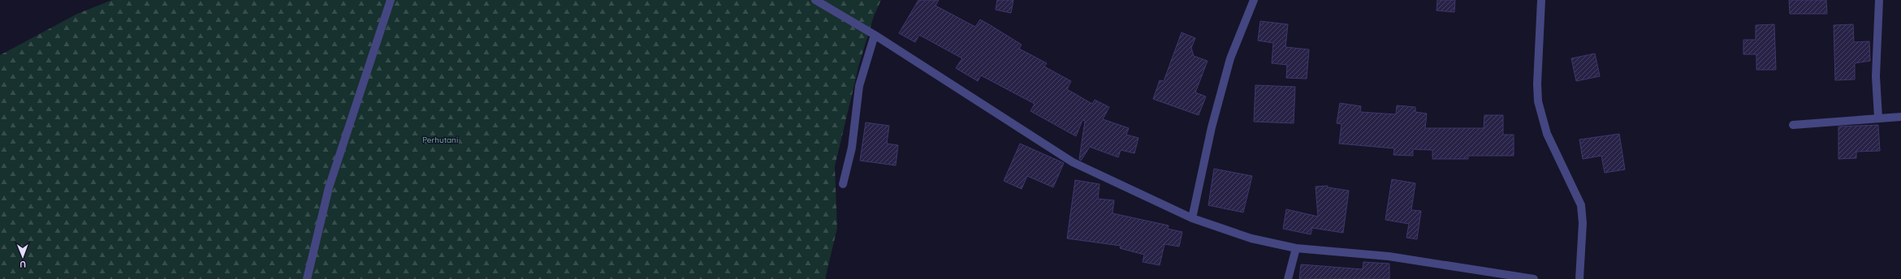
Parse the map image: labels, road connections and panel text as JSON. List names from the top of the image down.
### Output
{
  "parks": ["Perhutani"],
  "north": "bottom"
}
